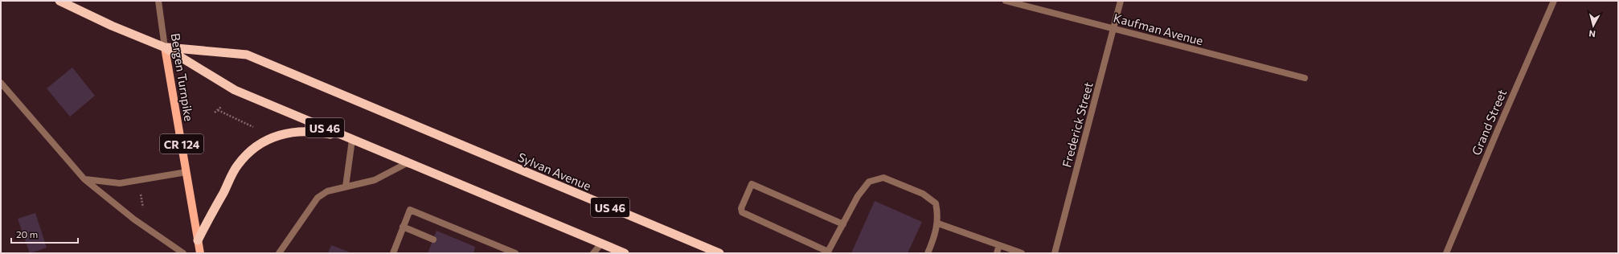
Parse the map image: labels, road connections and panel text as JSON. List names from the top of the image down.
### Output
{
  "streets": {
    "highway": ["US 46", "Sylvan Avenue"],
    "main road": ["Bergen Turnpike", "CR 124"],
    "street": ["Kaufman Avenue", "Grand Street", "Frederick Street"]
  },
  "crossings": [
    ["Kaufman Avenue", "Frederick Street"],
    ["Bergen Turnpike", "US 46"],
    ["Bergen Turnpike", "Sylvan Avenue"],
    ["US 46", "Sylvan Avenue"]
  ],
  "scale_bar": "20 m",
  "north": "bottom"
}
